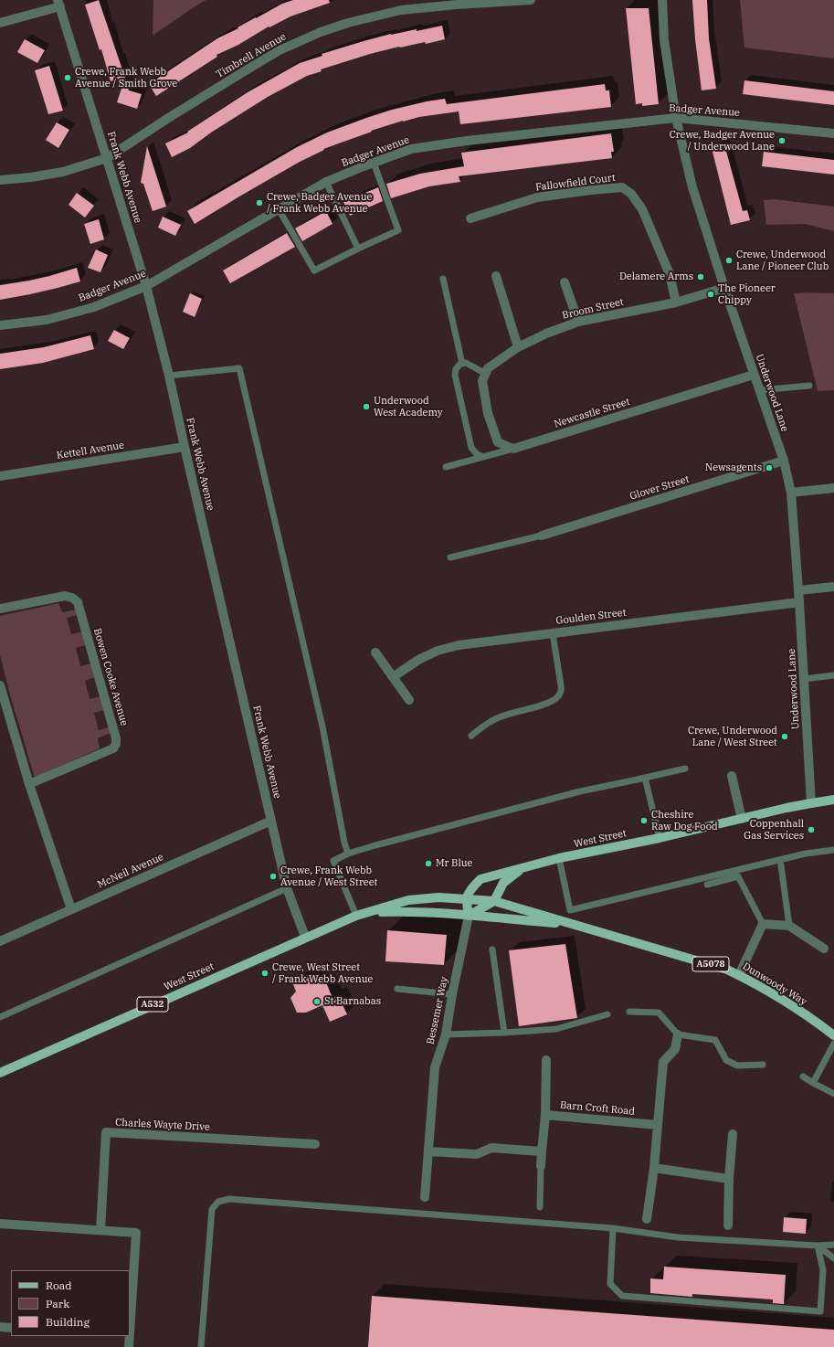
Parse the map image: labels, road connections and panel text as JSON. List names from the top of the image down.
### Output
{
  "streets": {
    "main road": [
      "West Street",
      "A5078",
      "Dunwoody Way",
      "A532"
    ],
    "street": [
      "Timbrell Avenue",
      "Badger Avenue",
      "Frank Webb Avenue",
      "Fallowfield Court",
      "Broom Street",
      "Underwood Lane",
      "Newcastle Street",
      "Kettell Avenue",
      "Glover Street",
      "Goulden Street",
      "Bowen Cooke Avenue",
      "McNeil Avenue",
      "Bessemer Way",
      "Barn Croft Road",
      "Charles Wayte Drive"
    ]
  },
  "crossings": [
    ["Timbrell Avenue", "Frank Webb Avenue"],
    ["Badger Avenue", "Frank Webb Avenue"],
    ["Badger Avenue", "Underwood Lane"],
    ["Frank Webb Avenue", "Kettell Avenue"],
    ["Frank Webb Avenue", "West Street"],
    ["Frank Webb Avenue", "McNeil Avenue"],
    ["Fallowfield Court", "Broom Street"],
    ["Broom Street", "Underwood Lane"],
    ["Underwood Lane", "Newcastle Street"],
    ["Underwood Lane", "Glover Street"],
    ["Underwood Lane", "Goulden Street"],
    ["Underwood Lane", "West Street"],
    ["West Street", "Dunwoody Way"],
    ["West Street", "Bessemer Way"]
  ],
  "places": [
    "Crewe, Frank Webb Avenue / Smith Grove",
    "Crewe, Badger Avenue / Underwood Lane",
    "Crewe, Badger Avenue / Frank Webb Avenue",
    "Crewe, Underwood Lane / Pioneer Club",
    "Delamere Arms",
    "The Pioneer Chippy",
    "Underwood West Academy",
    "Newsagents",
    "Crewe, Underwood Lane / West Street",
    "Cheshire Raw Dog Food",
    "Coppenhall Gas Services",
    "Mr Blue",
    "Crewe, Frank Webb Avenue / West Street",
    "Crewe, West Street / Frank Webb Avenue",
    "St Barnabas"
  ],
  "legend": ["Road", "Park", "Building"]
}
